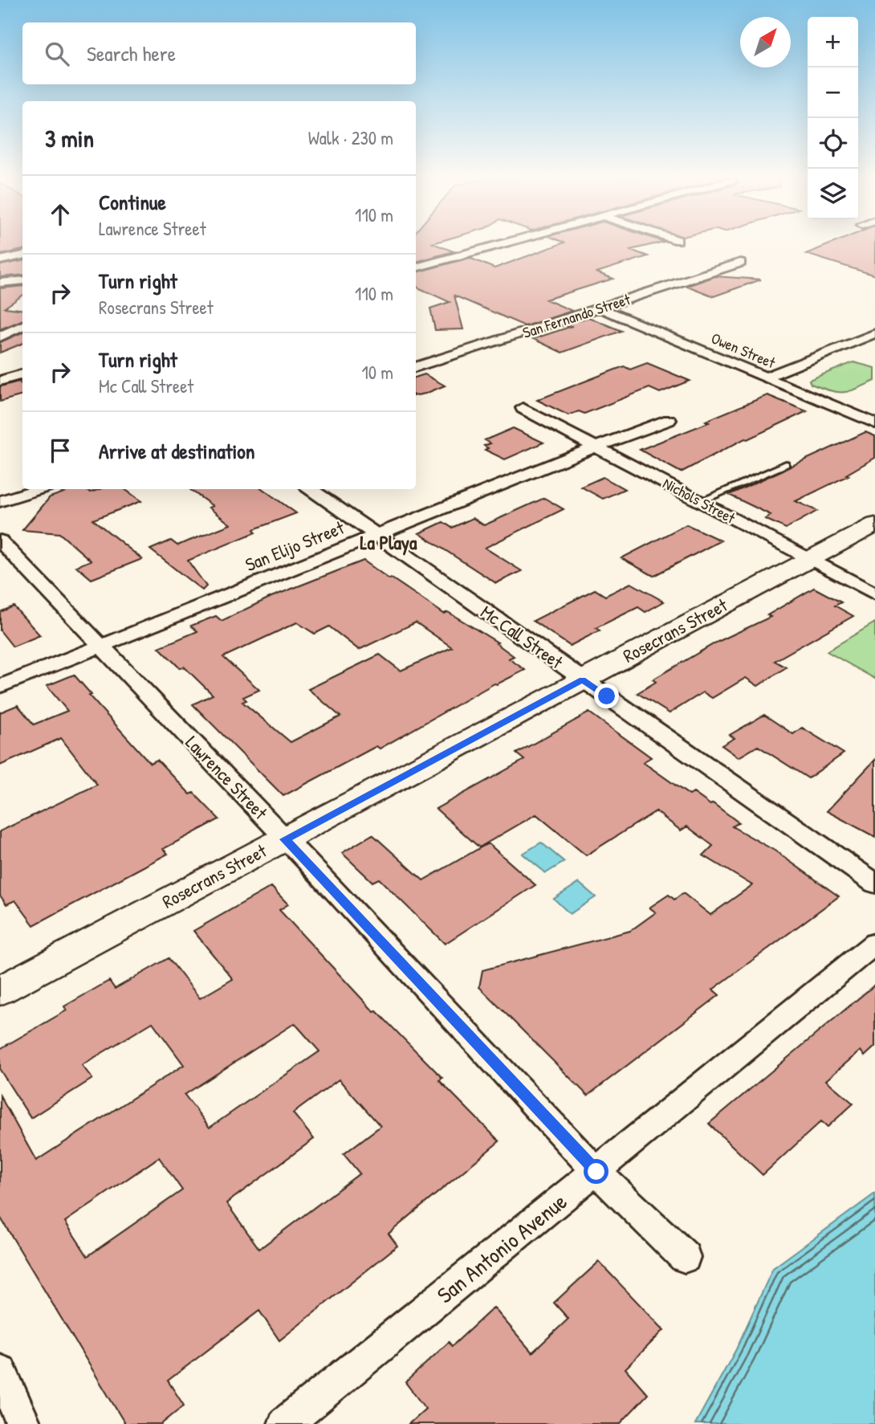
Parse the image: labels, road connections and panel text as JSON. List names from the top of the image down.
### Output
{
  "streets": {
    "street": [
      "San Fernando Street",
      "Owen Street",
      "Nichols Street",
      "San Elijo Street",
      "Rosecrans Street",
      "Mc Call Street",
      "Lawrence Street",
      "San Antonio Avenue"
    ]
  },
  "crossings": [
    ["San Fernando Street", "Owen Street"],
    ["Nichols Street", "San Elijo Street"],
    ["Nichols Street", "Rosecrans Street"],
    ["San Elijo Street", "Mc Call Street"],
    ["San Elijo Street", "Lawrence Street"],
    ["Rosecrans Street", "Mc Call Street"],
    ["Rosecrans Street", "Lawrence Street"],
    ["Lawrence Street", "San Antonio Avenue"]
  ],
  "districts": ["La Playa"],
  "north": "top right",
  "page": {
    "map_buttons": ["+", "−"],
    "search": "Search here",
    "heading": ["3 min", "Walk · 230 m"],
    "list": [
      ["Continue", "Lawrence Street", "110 m"],
      ["Turn right", "Rosecrans Street", "110 m"],
      ["Turn right", "Mc Call Street", "10 m"],
      "Arrive at destination"
    ]
  }
}
